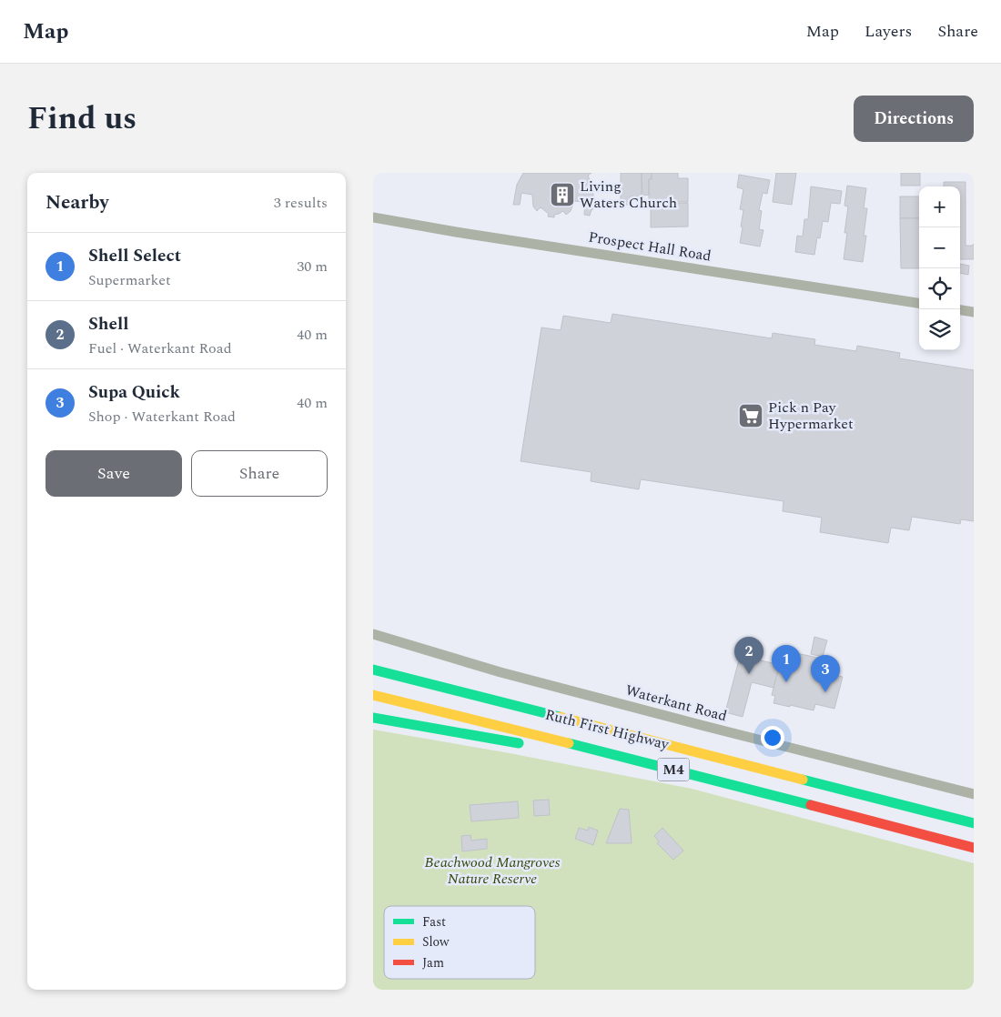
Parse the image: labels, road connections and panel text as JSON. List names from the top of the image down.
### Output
{
  "streets": {
    "highway": ["Ruth First Highway", "M4"],
    "street": ["Prospect Hall Road", "Waterkant Road"]
  },
  "parks": ["Beachwood Mangroves Nature Reserve"],
  "places": {
    "building": ["Living Waters Church"],
    "supermarket": ["Pick n Pay Hypermarket"]
  },
  "legend": ["Fast", "Slow", "Jam"],
  "page": {
    "header": "Map",
    "nav": ["Map", "Layers", "Share"],
    "title": "Find us",
    "buttons": [
      "Directions",
      ["Save", "Share"]
    ],
    "heading": ["Nearby", "3 results"],
    "map_buttons": ["+", "−"],
    "list": [
      {
        "mark": "1",
        "name": "Shell Select",
        "note": "Supermarket",
        "value": "30 m"
      },
      {
        "mark": "2",
        "name": "Shell",
        "note": "Fuel · Waterkant Road",
        "value": "40 m"
      },
      {
        "mark": "3",
        "name": "Supa Quick",
        "note": "Shop · Waterkant Road",
        "value": "40 m"
      }
    ],
    "pins": ["2", "1", "3"]
  }
}
